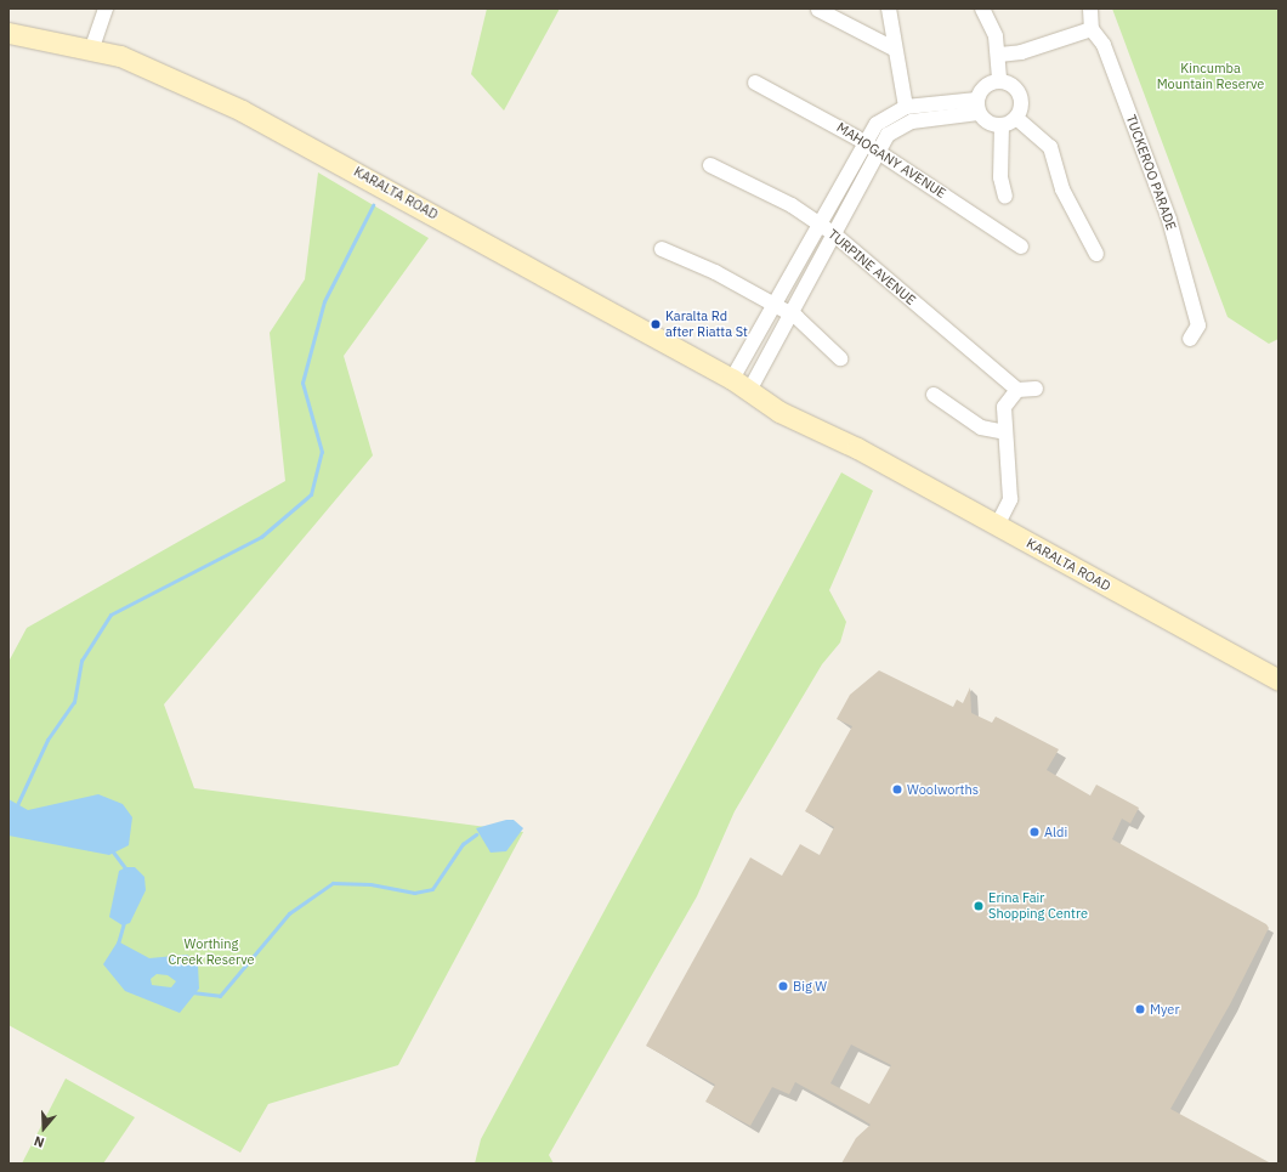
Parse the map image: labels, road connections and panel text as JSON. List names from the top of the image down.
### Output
{
  "streets": {
    "street": [
      "MAHOGANY AVENUE",
      "TUCKEROO PARADE",
      "KARALTA ROAD",
      "TURPINE AVENUE"
    ]
  },
  "parks": ["Kincumba Mountain Reserve", "Worthing Creek Reserve"],
  "places": [
    "Karalta Rd after Riatta St",
    "Woolworths",
    "Aldi",
    "Erina Fair Shopping Centre",
    "Big W",
    "Myer"
  ],
  "north": "bottom"
}
